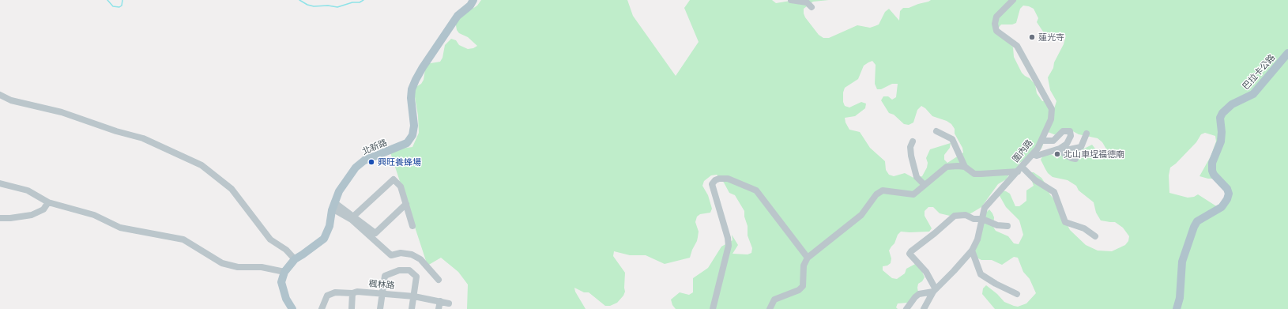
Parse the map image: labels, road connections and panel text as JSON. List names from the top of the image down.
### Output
{
  "streets": {
    "main road": ["巴拉卡公路", "北新路"],
    "street": ["圍內路", "楓林路"]
  },
  "places": ["蓮光寺", "北山車埕福德廟", "興旺養蜂場"]
}
